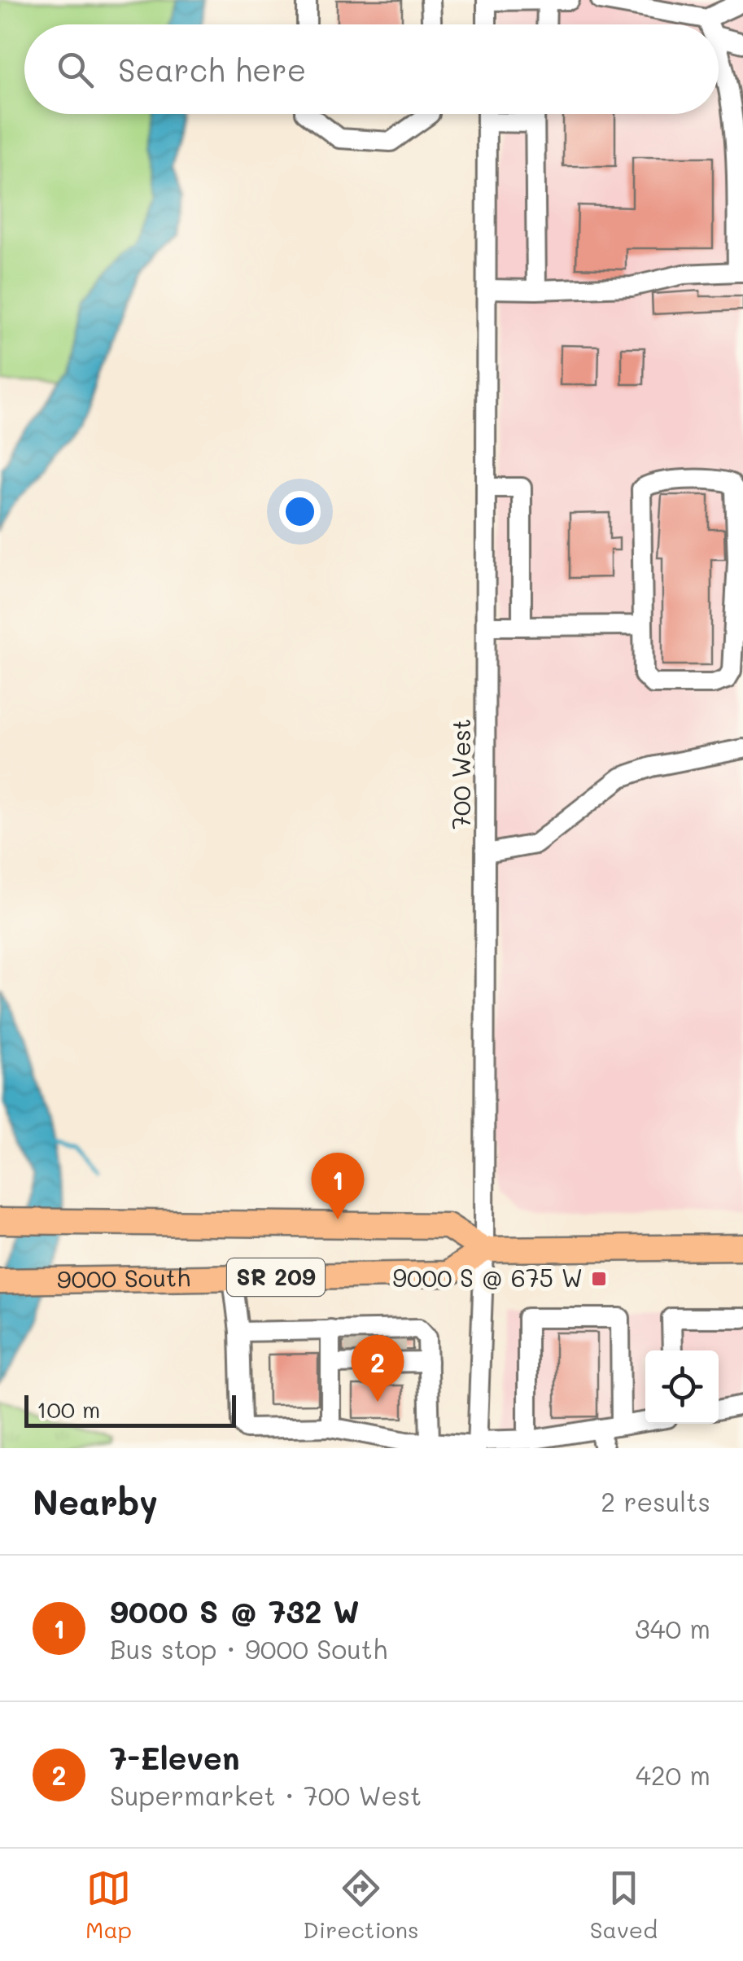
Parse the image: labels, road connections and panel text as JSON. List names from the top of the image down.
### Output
{
  "streets": {
    "main road": ["SR 209", "9000 South"],
    "street": ["700 West"]
  },
  "crossings": [
    ["700 West", "SR 209"],
    ["700 West", "9000 South"],
    ["SR 209", "9000 South"]
  ],
  "places": {
    "transit": ["9000 S @ 675 W"]
  },
  "scale_bar": "100 m",
  "page": {
    "search": "Search here",
    "pins": ["1", "2"],
    "scale": "100 m",
    "heading": ["Nearby", "2 results"],
    "list": [
      {
        "mark": "1",
        "name": "9000 S @ 732 W",
        "note": "Bus stop · 9000 South",
        "value": "340 m"
      },
      {
        "mark": "2",
        "name": "7-Eleven",
        "note": "Supermarket · 700 West",
        "value": "420 m"
      }
    ],
    "nav": ["Map", "Directions", "Saved"]
  }
}
